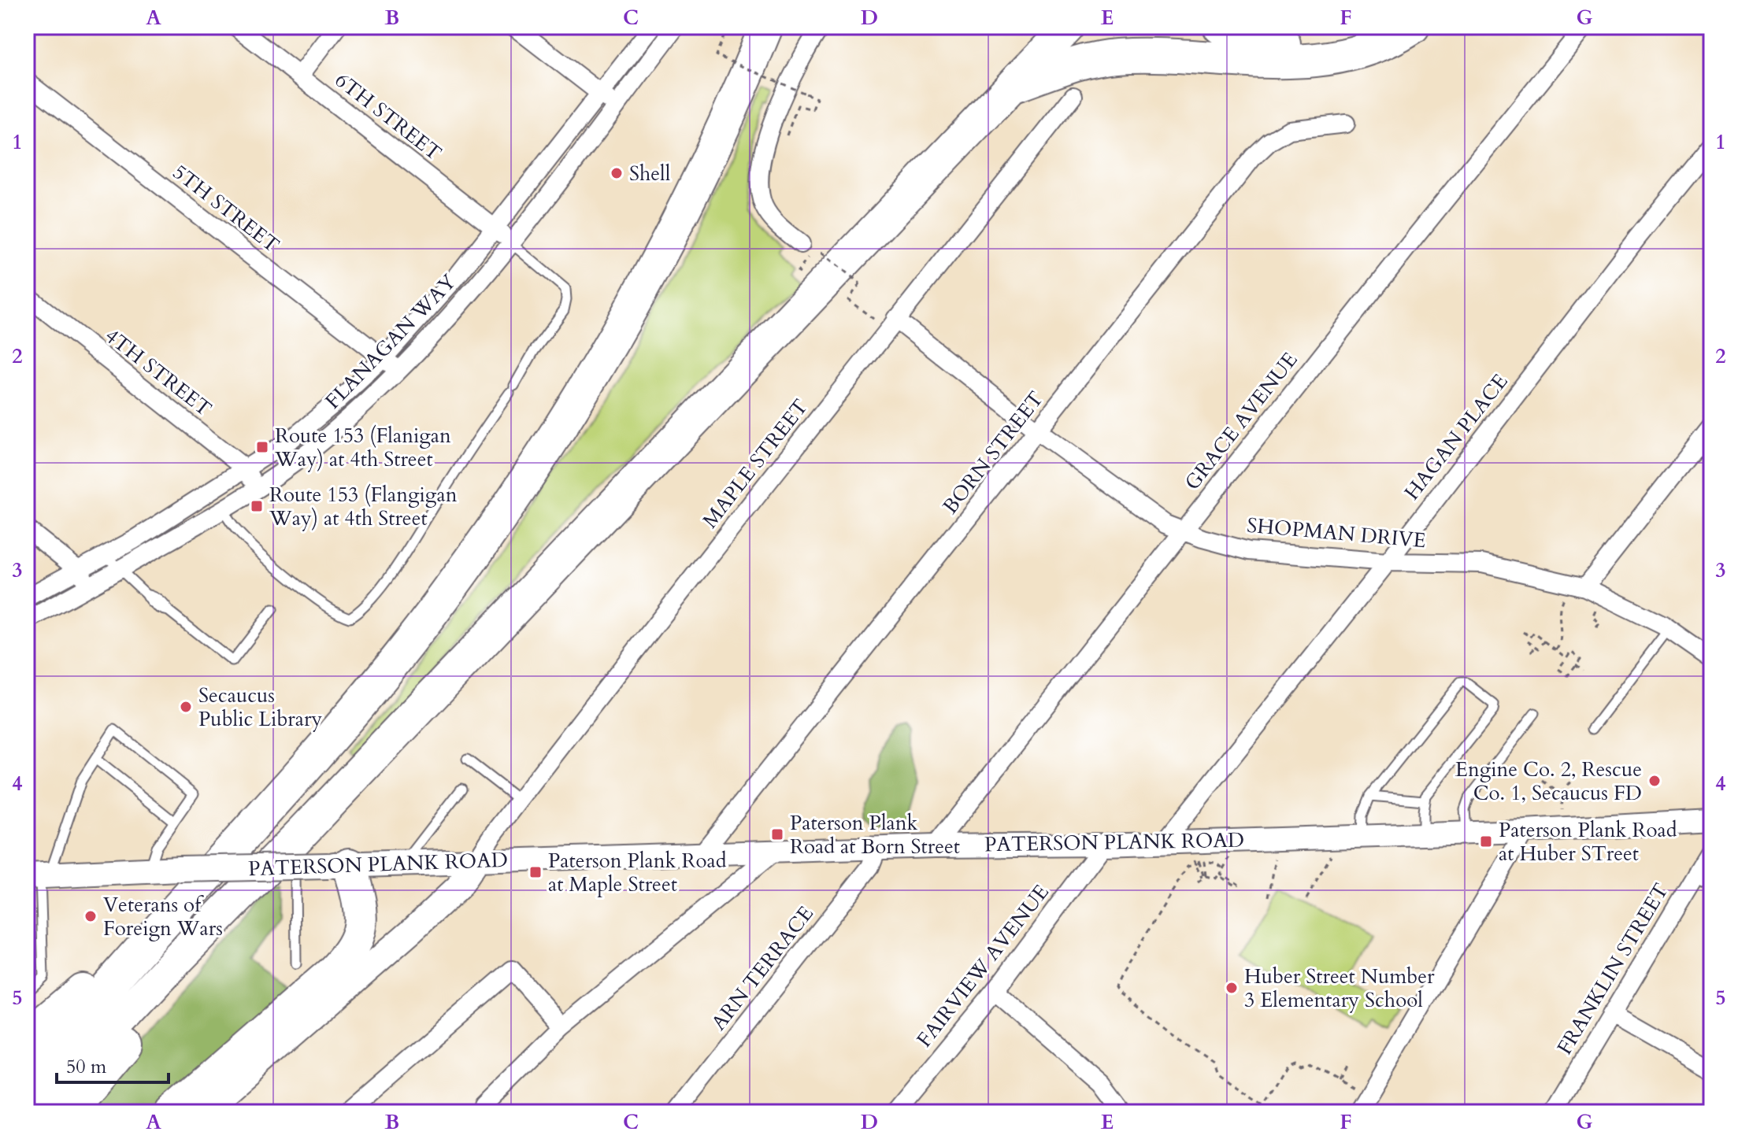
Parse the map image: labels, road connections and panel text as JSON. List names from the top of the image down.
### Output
{
  "streets": {
    "main road": ["PATERSON PLANK ROAD"],
    "street": [
      "6TH STREET",
      "5TH STREET",
      "FLANAGAN WAY",
      "4TH STREET",
      "GRACE AVENUE",
      "HAGAN PLACE",
      "BORN STREET",
      "MAPLE STREET",
      "SHOPMAN DRIVE",
      "FAIRVIEW AVENUE",
      "ARN TERRACE",
      "FRANKLIN STREET"
    ]
  },
  "crossings": [
    ["6TH STREET", "FLANAGAN WAY"],
    ["5TH STREET", "FLANAGAN WAY"],
    ["FLANAGAN WAY", "4TH STREET"],
    ["GRACE AVENUE", "SHOPMAN DRIVE"],
    ["GRACE AVENUE", "PATERSON PLANK ROAD"],
    ["HAGAN PLACE", "SHOPMAN DRIVE"],
    ["HAGAN PLACE", "PATERSON PLANK ROAD"],
    ["BORN STREET", "SHOPMAN DRIVE"],
    ["BORN STREET", "PATERSON PLANK ROAD"],
    ["MAPLE STREET", "SHOPMAN DRIVE"],
    ["MAPLE STREET", "PATERSON PLANK ROAD"],
    ["PATERSON PLANK ROAD", "FAIRVIEW AVENUE"],
    ["PATERSON PLANK ROAD", "ARN TERRACE"]
  ],
  "places": {
    "other": [
      "Shell",
      "Secaucus Public Library",
      "Engine Co. 2, Rescue Co. 1, Secaucus FD",
      "Veterans of Foreign Wars",
      "Huber Street Number 3 Elementary School"
    ],
    "transit": [
      "Route 153 (Flanigan Way) at 4th Street",
      "Route 153 (Flangigan Way) at 4th Street",
      "Paterson Plank Road at Born Street",
      "Paterson Plank Road at Huber STreet",
      "Paterson Plank Road at Maple Street"
    ]
  },
  "scale_bar": "50 m",
  "grid": {
    "columns": [
      "A",
      "B",
      "C",
      "D",
      "E",
      "F",
      "G"
    ],
    "rows": [
      "1",
      "2",
      "3",
      "4",
      "5"
    ]
  }
}
